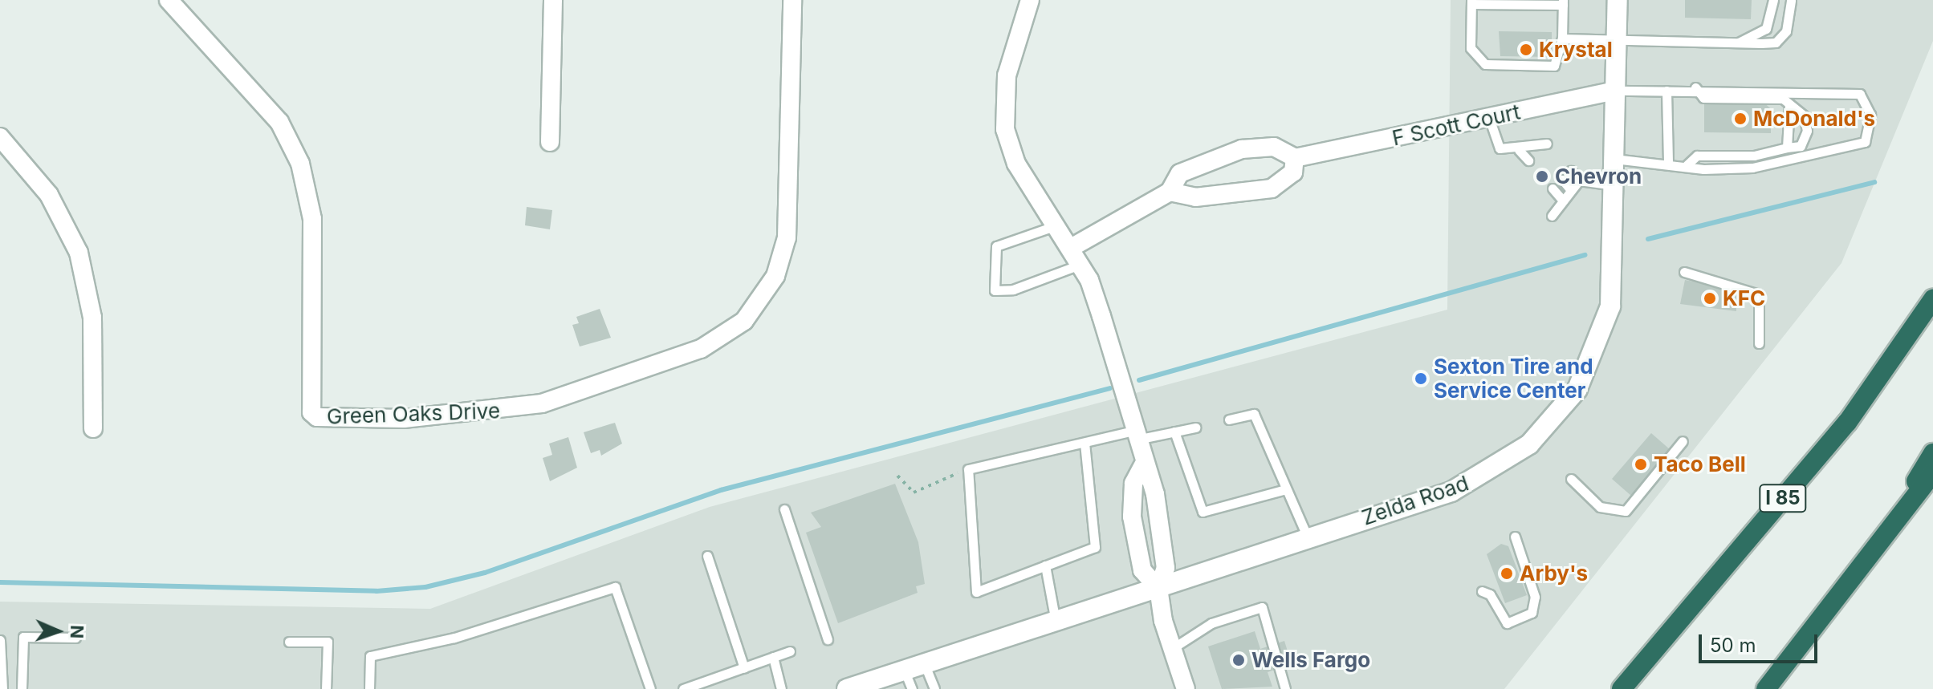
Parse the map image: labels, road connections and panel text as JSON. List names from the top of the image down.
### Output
{
  "streets": {
    "highway": ["I 85"],
    "main road": ["Zelda Road"],
    "street": ["F Scott Court", "Green Oaks Drive"]
  },
  "crossings": [
    ["F Scott Court", "Zelda Road"]
  ],
  "places": [
    "Krystal",
    "McDonald's",
    "Chevron",
    "KFC",
    "Sexton Tire and Service Center",
    "Taco Bell",
    "Arby's",
    "Wells Fargo"
  ],
  "scale_bar": "50 m",
  "north": "right"
}
